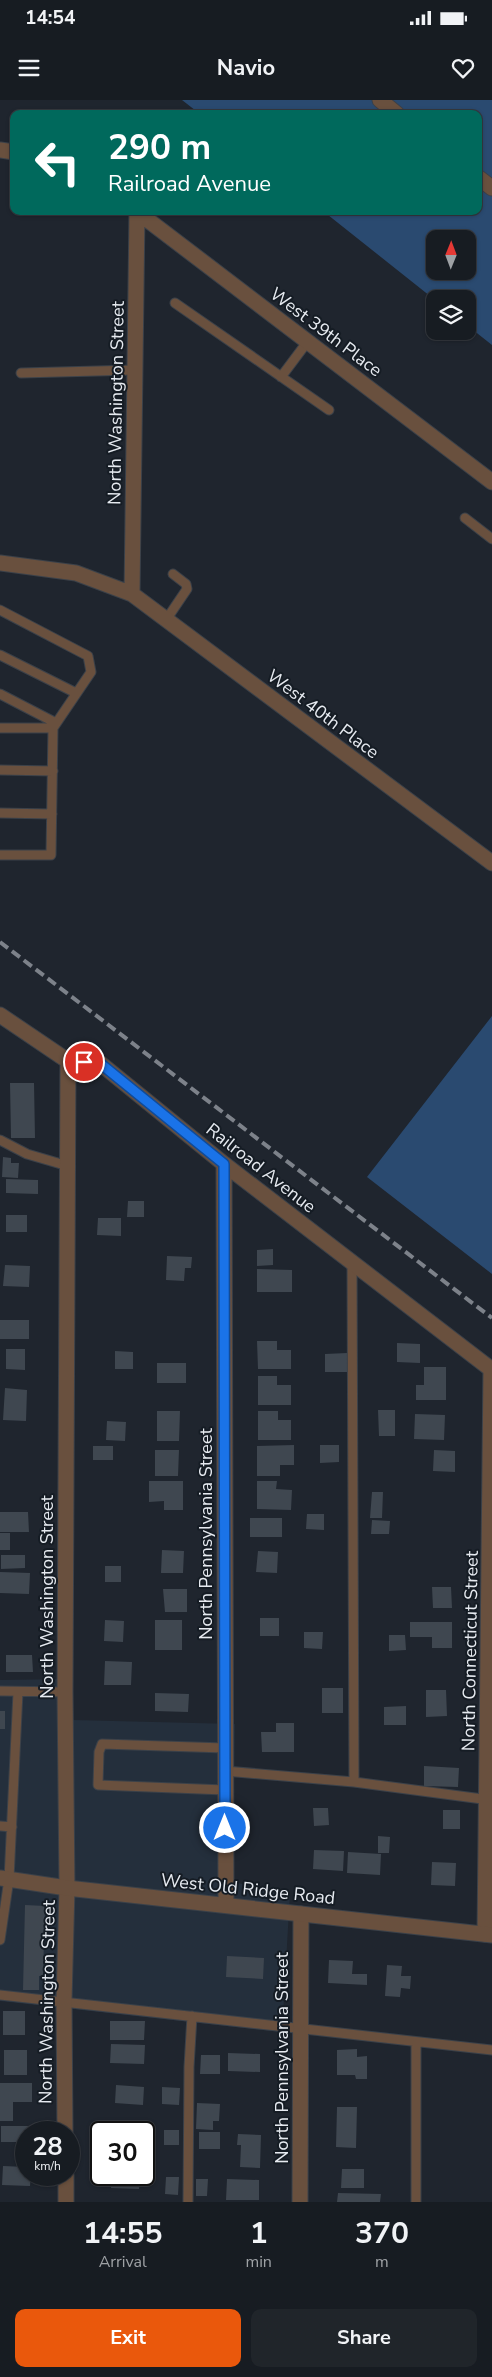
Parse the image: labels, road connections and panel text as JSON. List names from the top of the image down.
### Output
{
  "streets": {
    "street": [
      "West 39th Place",
      "North Washington Street",
      "West 40th Place",
      "Railroad Avenue",
      "North Pennsylvania Street",
      "North Connecticut Street",
      "West Old Ridge Road"
    ]
  },
  "crossings": [
    ["North Washington Street", "West 40th Place"],
    ["North Washington Street", "Railroad Avenue"],
    ["North Washington Street", "West Old Ridge Road"],
    ["Railroad Avenue", "North Pennsylvania Street"],
    ["Railroad Avenue", "North Connecticut Street"],
    ["North Pennsylvania Street", "West Old Ridge Road"],
    ["North Connecticut Street", "West Old Ridge Road"]
  ],
  "north": "top",
  "page": {
    "status": "14:54",
    "header": "Navio",
    "turn": ["290 m", "Railroad Avenue"],
    "speed": "28 km/h",
    "limit": "30",
    "eta": [
      "14:55",
      "Arrival",
      "1",
      "min",
      "370",
      "m"
    ],
    "buttons": ["Exit", "Share"]
  }
}
